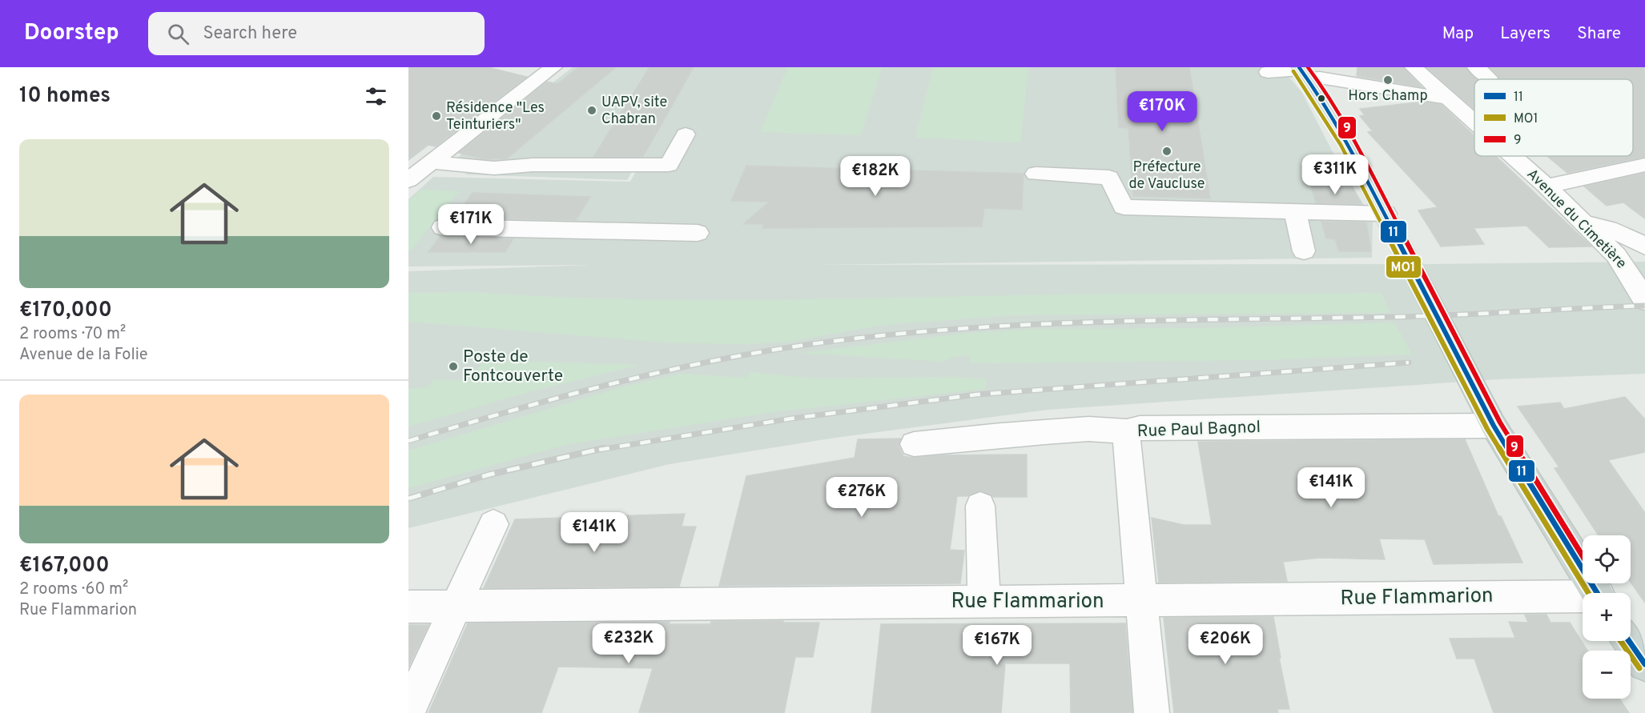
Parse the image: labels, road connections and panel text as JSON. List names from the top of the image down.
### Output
{
  "streets": {
    "street": ["Avenue du Cimetière", "Rue Paul Bagnol", "Rue Flammarion"]
  },
  "crossings": [
    ["Rue Paul Bagnol", "Rue Flammarion"]
  ],
  "places": [
    "Hors Champ",
    "UAPV, site Chabran",
    "Résidence \"Les Teinturiers\"",
    "Préfecture de Vaucluse",
    "Poste de Fontcouverte"
  ],
  "lines": ["transit line 11", "transit line 9", "transit line MO1"],
  "legend": ["11", "MO1", "9"],
  "page": {
    "header": "Doorstep",
    "search": "Search here",
    "nav": ["Map", "Layers", "Share"],
    "heading": "10 homes",
    "price": [
      "€170K",
      "€311K",
      "€182K",
      "€171K",
      "€141K",
      "€276K",
      "€141K",
      "€232K",
      "€206K",
      "€167K"
    ],
    "list": [
      {
        "name": "€170,000",
        "note": "2 rooms · 70 m² · Avenue de la Folie"
      },
      {
        "name": "€167,000",
        "note": "2 rooms · 60 m² · Rue Flammarion"
      }
    ],
    "map_buttons": ["+", "−"]
  }
}
